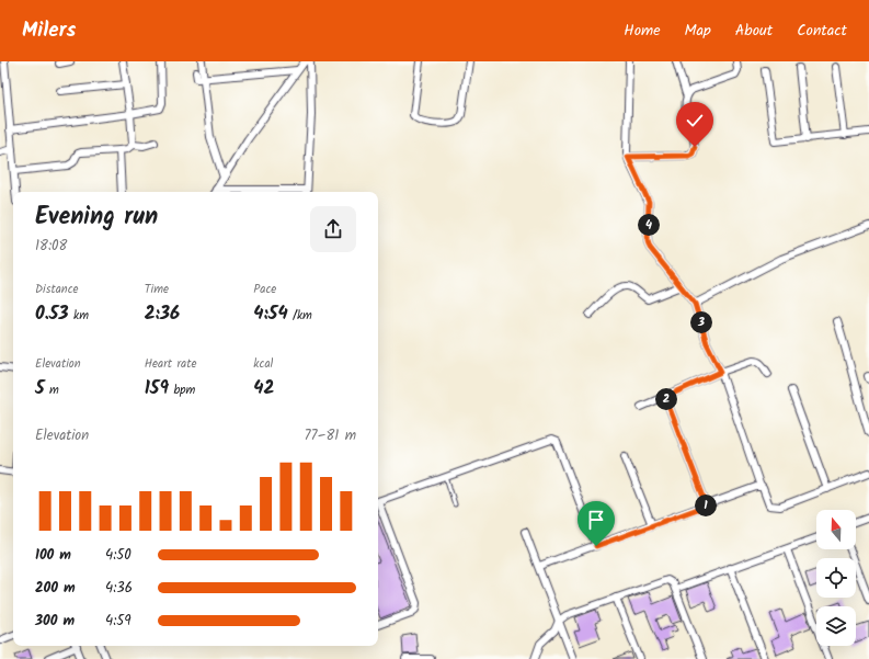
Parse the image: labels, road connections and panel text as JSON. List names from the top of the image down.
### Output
{
  "north": "top",
  "page": {
    "header": "Milers",
    "nav": [
      "Home",
      "Map",
      "About",
      "Contact"
    ],
    "heading": ["Evening run", "18:08"],
    "pins": [
      "4",
      "3",
      "2",
      "1"
    ],
    "stats": [
      ["Distance", "0.53 km"],
      ["Time", "2:36"],
      ["Pace", "4:54 /km"],
      ["Elevation", "5 m"],
      ["Heart rate", "159 bpm"],
      ["kcal", "42"]
    ],
    "chart": ["Elevation", "77–81 m"],
    "list": [
      {
        "name": "100 m",
        "note": "4:50"
      },
      {
        "name": "200 m",
        "note": "4:36"
      },
      {
        "name": "300 m",
        "note": "4:59"
      }
    ]
  }
}
